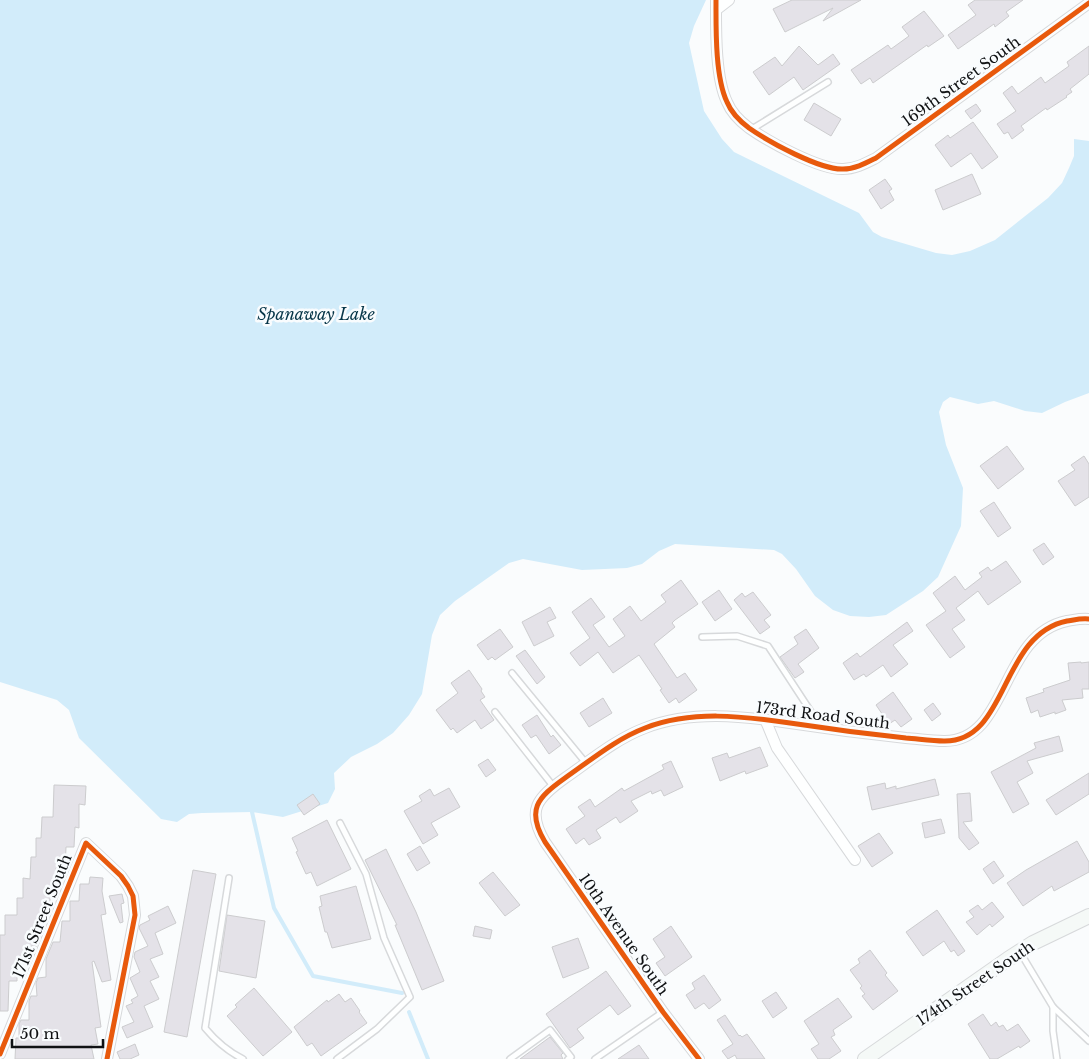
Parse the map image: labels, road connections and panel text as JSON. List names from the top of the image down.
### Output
{
  "streets": {
    "street": [
      "169th Street South",
      "173rd Road South",
      "171st Street South",
      "10th Avenue South",
      "174th Street South"
    ]
  },
  "crossings": [
    ["173rd Road South", "10th Avenue South"]
  ],
  "water": ["Spanaway Lake"],
  "scale_bar": "50 m"
}
